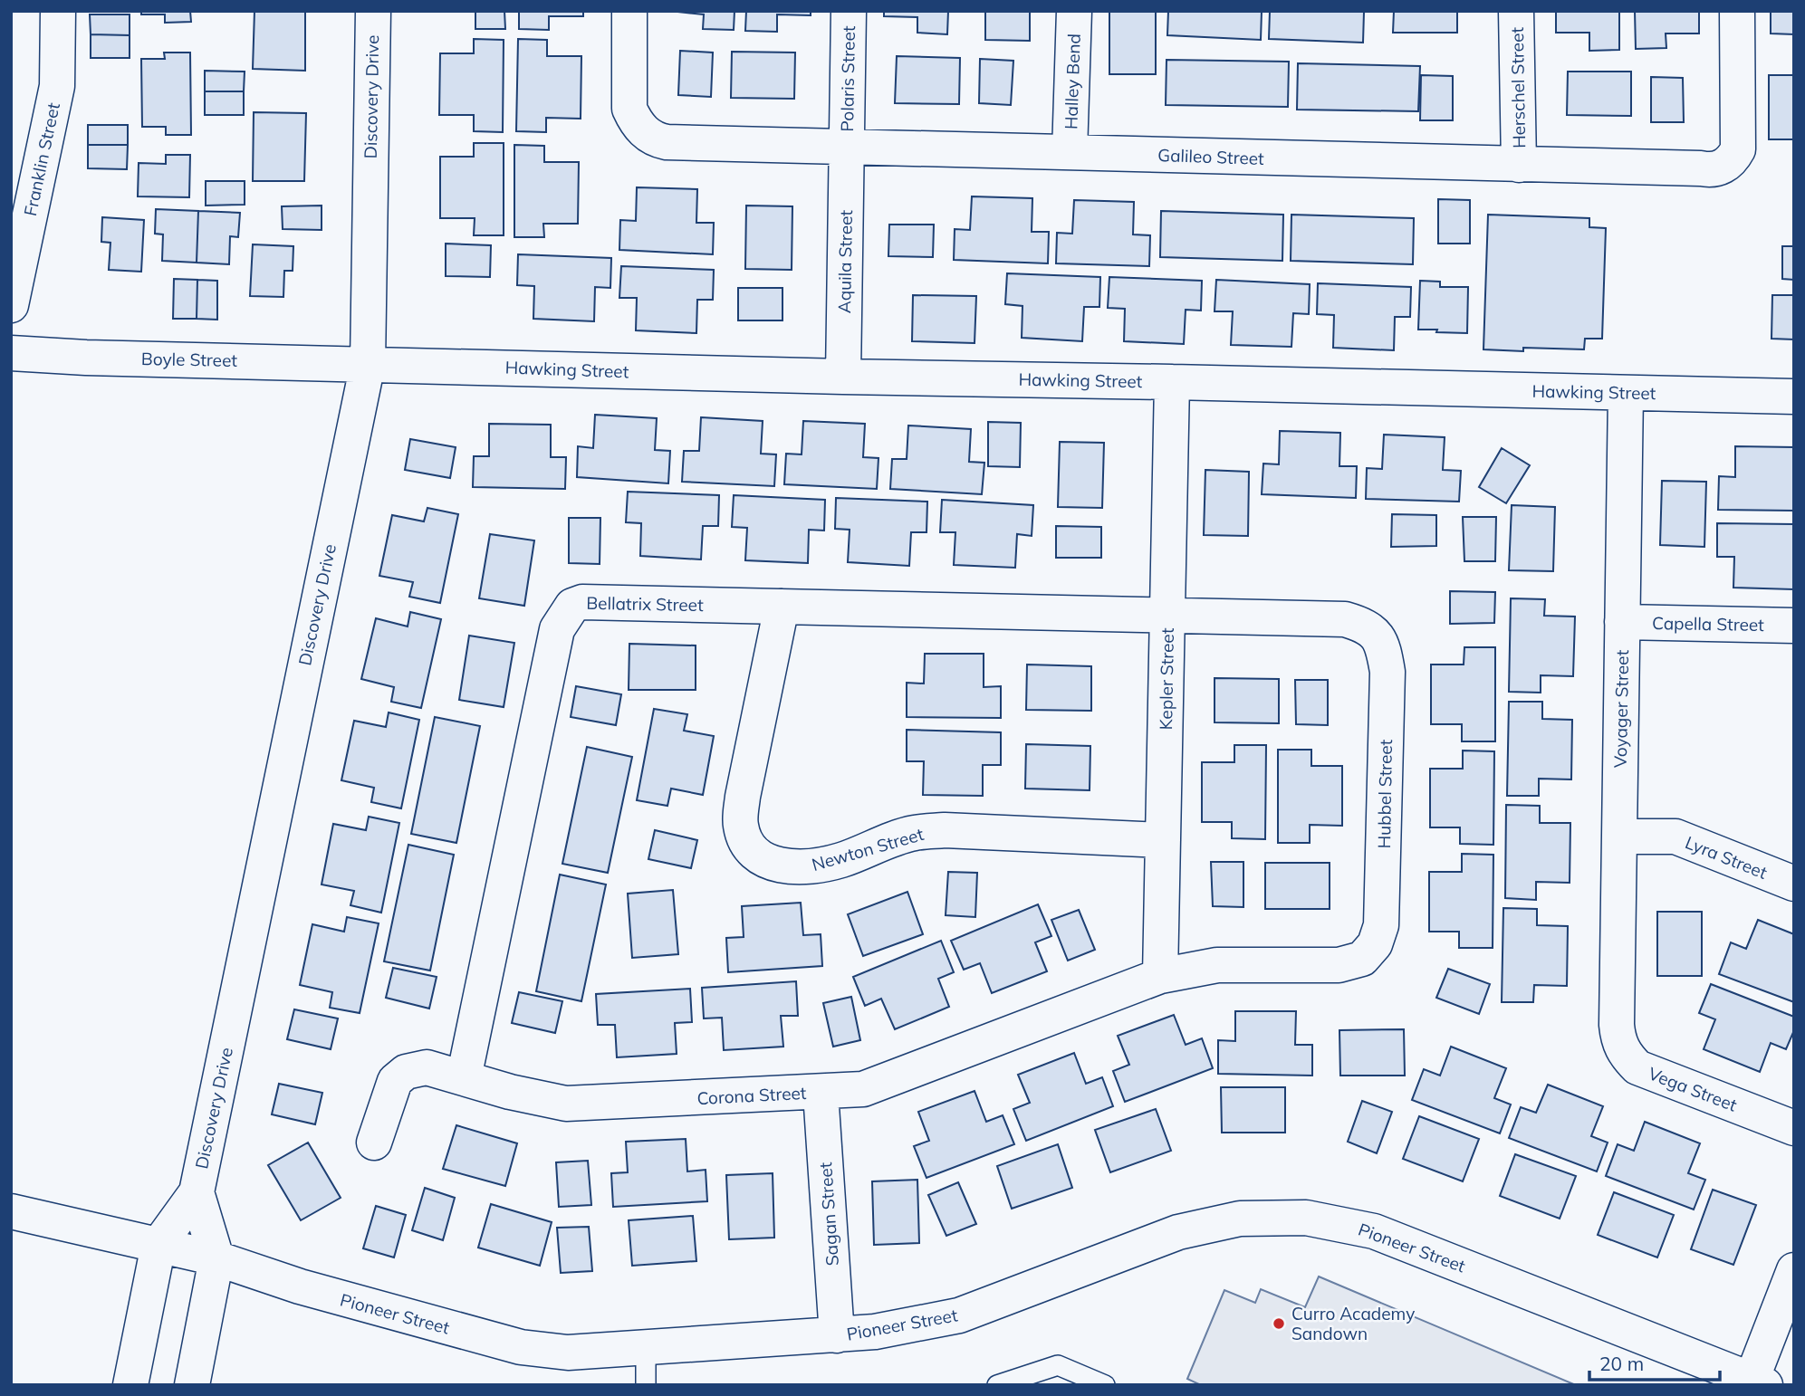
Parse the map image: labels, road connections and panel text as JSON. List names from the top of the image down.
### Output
{
  "streets": {
    "street": [
      "Polaris Street",
      "Halley Bend",
      "Herschel Street",
      "Discovery Drive",
      "Galileo Street",
      "Franklin Street",
      "Aquila Street",
      "Boyle Street",
      "Hawking Street",
      "Bellatrix Street",
      "Capella Street",
      "Kepler Street",
      "Voyager Street",
      "Hubbel Street",
      "Newton Street",
      "Lyra Street",
      "Vega Street",
      "Corona Street",
      "Sagan Street",
      "Pioneer Street"
    ]
  },
  "crossings": [
    ["Polaris Street", "Galileo Street"],
    ["Polaris Street", "Aquila Street"],
    ["Halley Bend", "Galileo Street"],
    ["Herschel Street", "Galileo Street"],
    ["Discovery Drive", "Boyle Street"],
    ["Discovery Drive", "Hawking Street"],
    ["Discovery Drive", "Pioneer Street"],
    ["Galileo Street", "Aquila Street"],
    ["Aquila Street", "Hawking Street"],
    ["Boyle Street", "Hawking Street"],
    ["Hawking Street", "Kepler Street"],
    ["Hawking Street", "Voyager Street"],
    ["Bellatrix Street", "Kepler Street"],
    ["Bellatrix Street", "Hubbel Street"],
    ["Bellatrix Street", "Newton Street"],
    ["Bellatrix Street", "Corona Street"],
    ["Capella Street", "Voyager Street"],
    ["Kepler Street", "Hubbel Street"],
    ["Kepler Street", "Newton Street"],
    ["Kepler Street", "Corona Street"],
    ["Voyager Street", "Lyra Street"],
    ["Voyager Street", "Vega Street"],
    ["Hubbel Street", "Corona Street"],
    ["Corona Street", "Sagan Street"],
    ["Sagan Street", "Pioneer Street"]
  ],
  "places": ["Curro Academy Sandown"],
  "scale_bar": "20 m"
}
